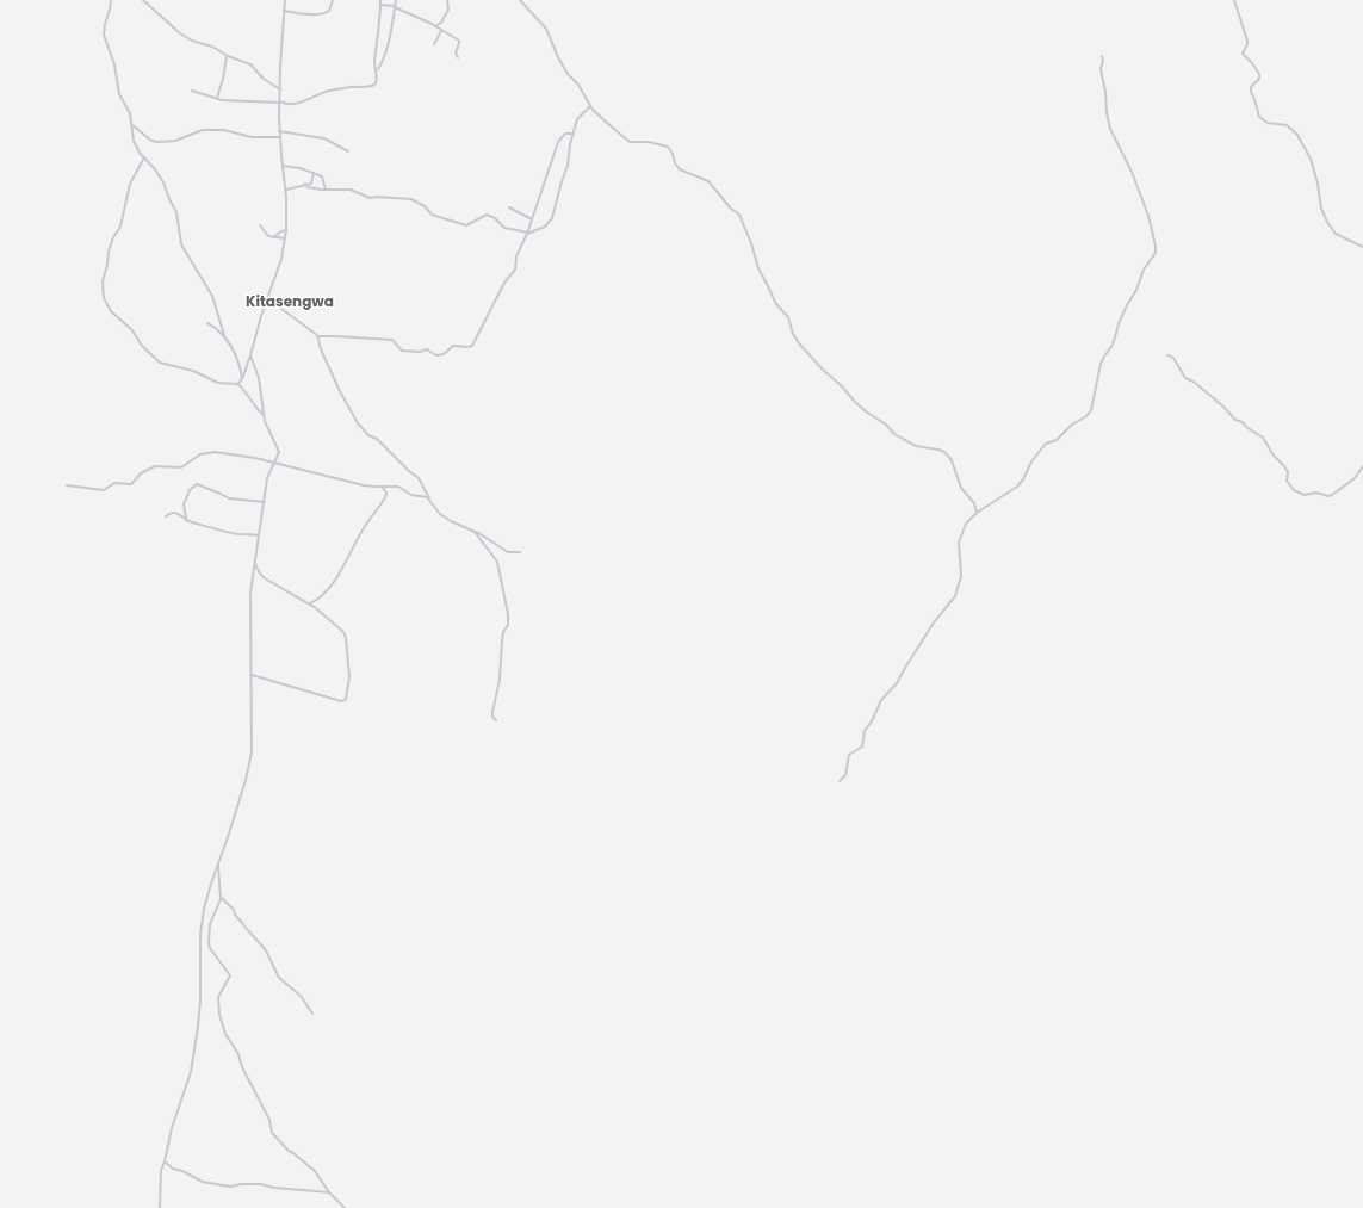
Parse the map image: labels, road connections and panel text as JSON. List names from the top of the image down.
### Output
{
  "districts": ["Kitasengwa"]
}
